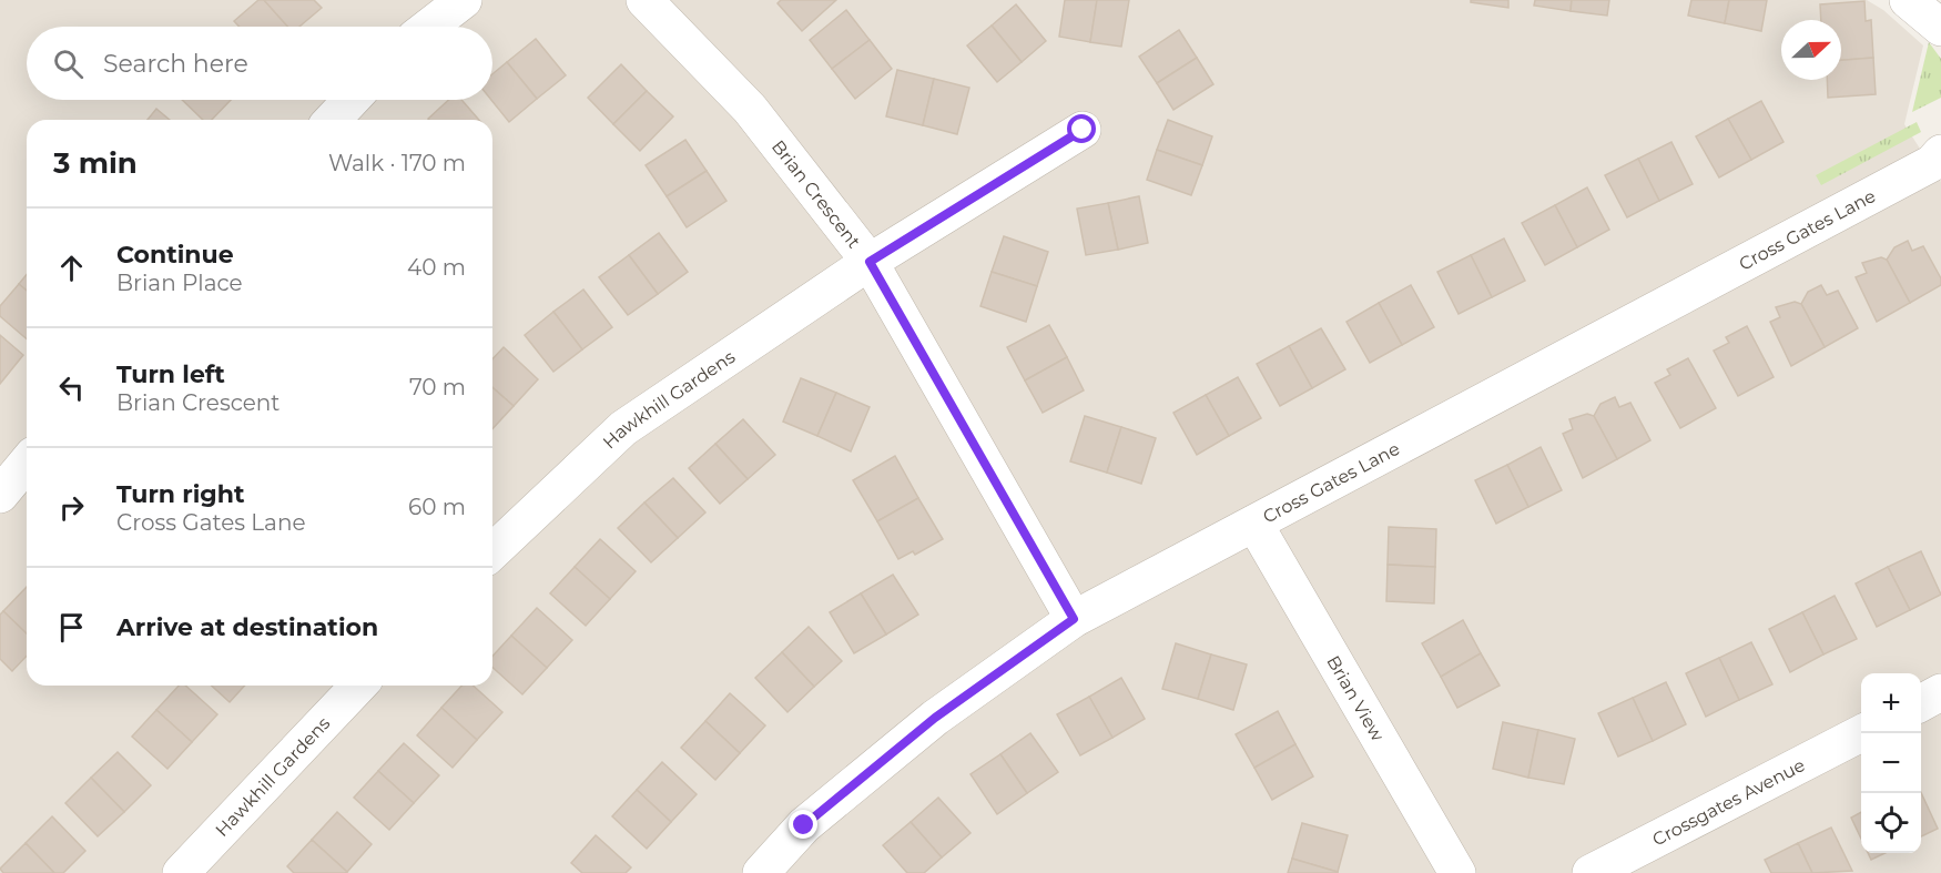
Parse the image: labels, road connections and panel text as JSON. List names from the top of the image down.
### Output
{
  "streets": {
    "street": [
      "Brian Crescent",
      "Cross Gates Lane",
      "Hawkhill Gardens",
      "Brian View",
      "Crossgates Avenue"
    ]
  },
  "crossings": [
    ["Brian Crescent", "Cross Gates Lane"],
    ["Brian Crescent", "Hawkhill Gardens"],
    ["Cross Gates Lane", "Brian View"]
  ],
  "north": "right",
  "page": {
    "search": "Search here",
    "heading": ["3 min", "Walk · 170 m"],
    "list": [
      ["Continue", "Brian Place", "40 m"],
      ["Turn left", "Brian Crescent", "70 m"],
      ["Turn right", "Cross Gates Lane", "60 m"],
      "Arrive at destination"
    ],
    "map_buttons": ["+", "−"]
  }
}
